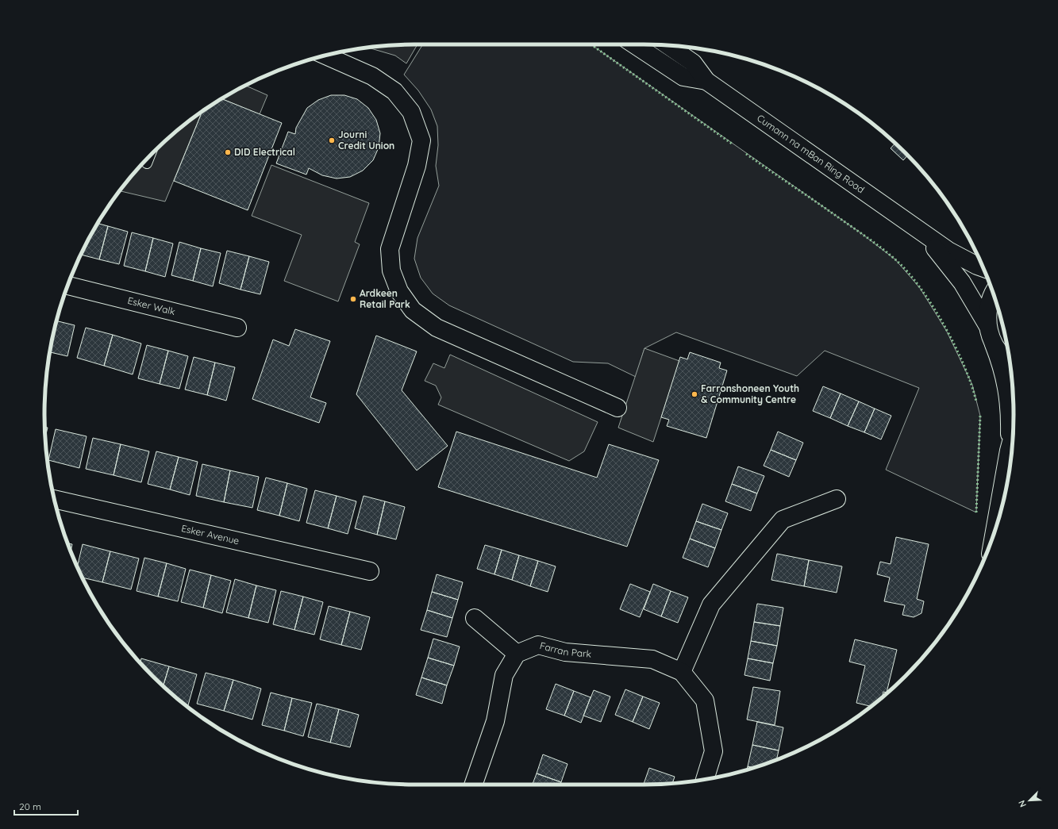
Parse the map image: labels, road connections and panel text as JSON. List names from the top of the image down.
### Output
{
  "streets": {
    "street": [
      "Cumann na mBan Ring Road",
      "Esker Walk",
      "Esker Avenue",
      "Farran Park"
    ]
  },
  "places": [
    "Journi Credit Union",
    "DID Electrical",
    "Ardkeen Retail Park",
    "Farronshoneen Youth & Community Centre"
  ],
  "scale_bar": "20 m",
  "north": "bottom left"
}
